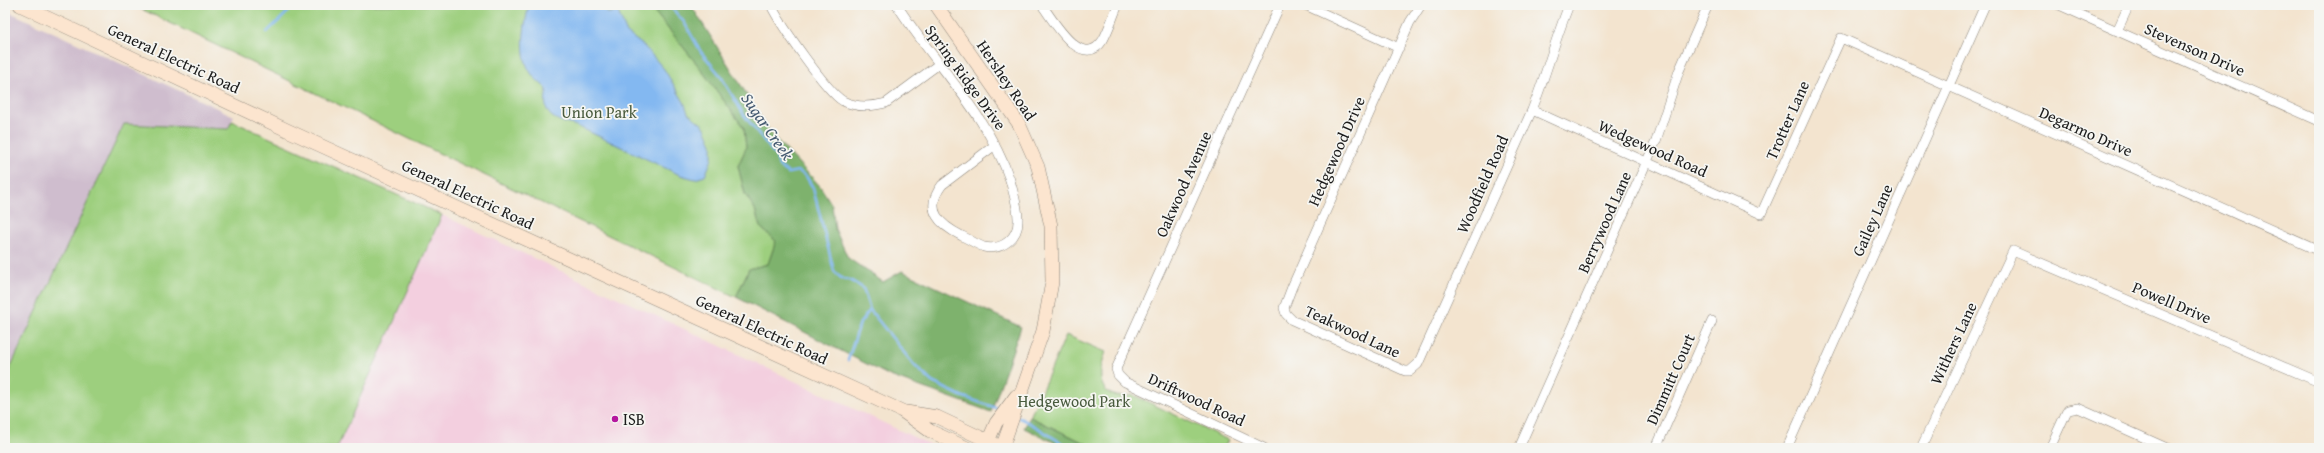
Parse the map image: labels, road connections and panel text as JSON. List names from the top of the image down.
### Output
{
  "streets": {
    "main road": ["General Electric Road", "Hershey Road"],
    "street": [
      "Stevenson Drive",
      "Spring Ridge Drive",
      "Trotter Lane",
      "Degarmo Drive",
      "Wedgewood Road",
      "Hedgewood Drive",
      "Oakwood Avenue",
      "Woodfield Road",
      "Gailey Lane",
      "Berrywood Lane",
      "Powell Drive",
      "Teakwood Lane",
      "Withers Lane",
      "Dimmitt Court",
      "Driftwood Road"
    ]
  },
  "crossings": [
    ["General Electric Road", "Hershey Road"],
    ["Trotter Lane", "Degarmo Drive"],
    ["Trotter Lane", "Wedgewood Road"],
    ["Degarmo Drive", "Gailey Lane"],
    ["Wedgewood Road", "Woodfield Road"],
    ["Wedgewood Road", "Berrywood Lane"],
    ["Hedgewood Drive", "Teakwood Lane"],
    ["Oakwood Avenue", "Driftwood Road"],
    ["Woodfield Road", "Teakwood Lane"],
    ["Powell Drive", "Withers Lane"]
  ],
  "water": ["Sugar Creek"],
  "parks": ["Union Park", "Hedgewood Park"],
  "places": ["ISB"]
}
